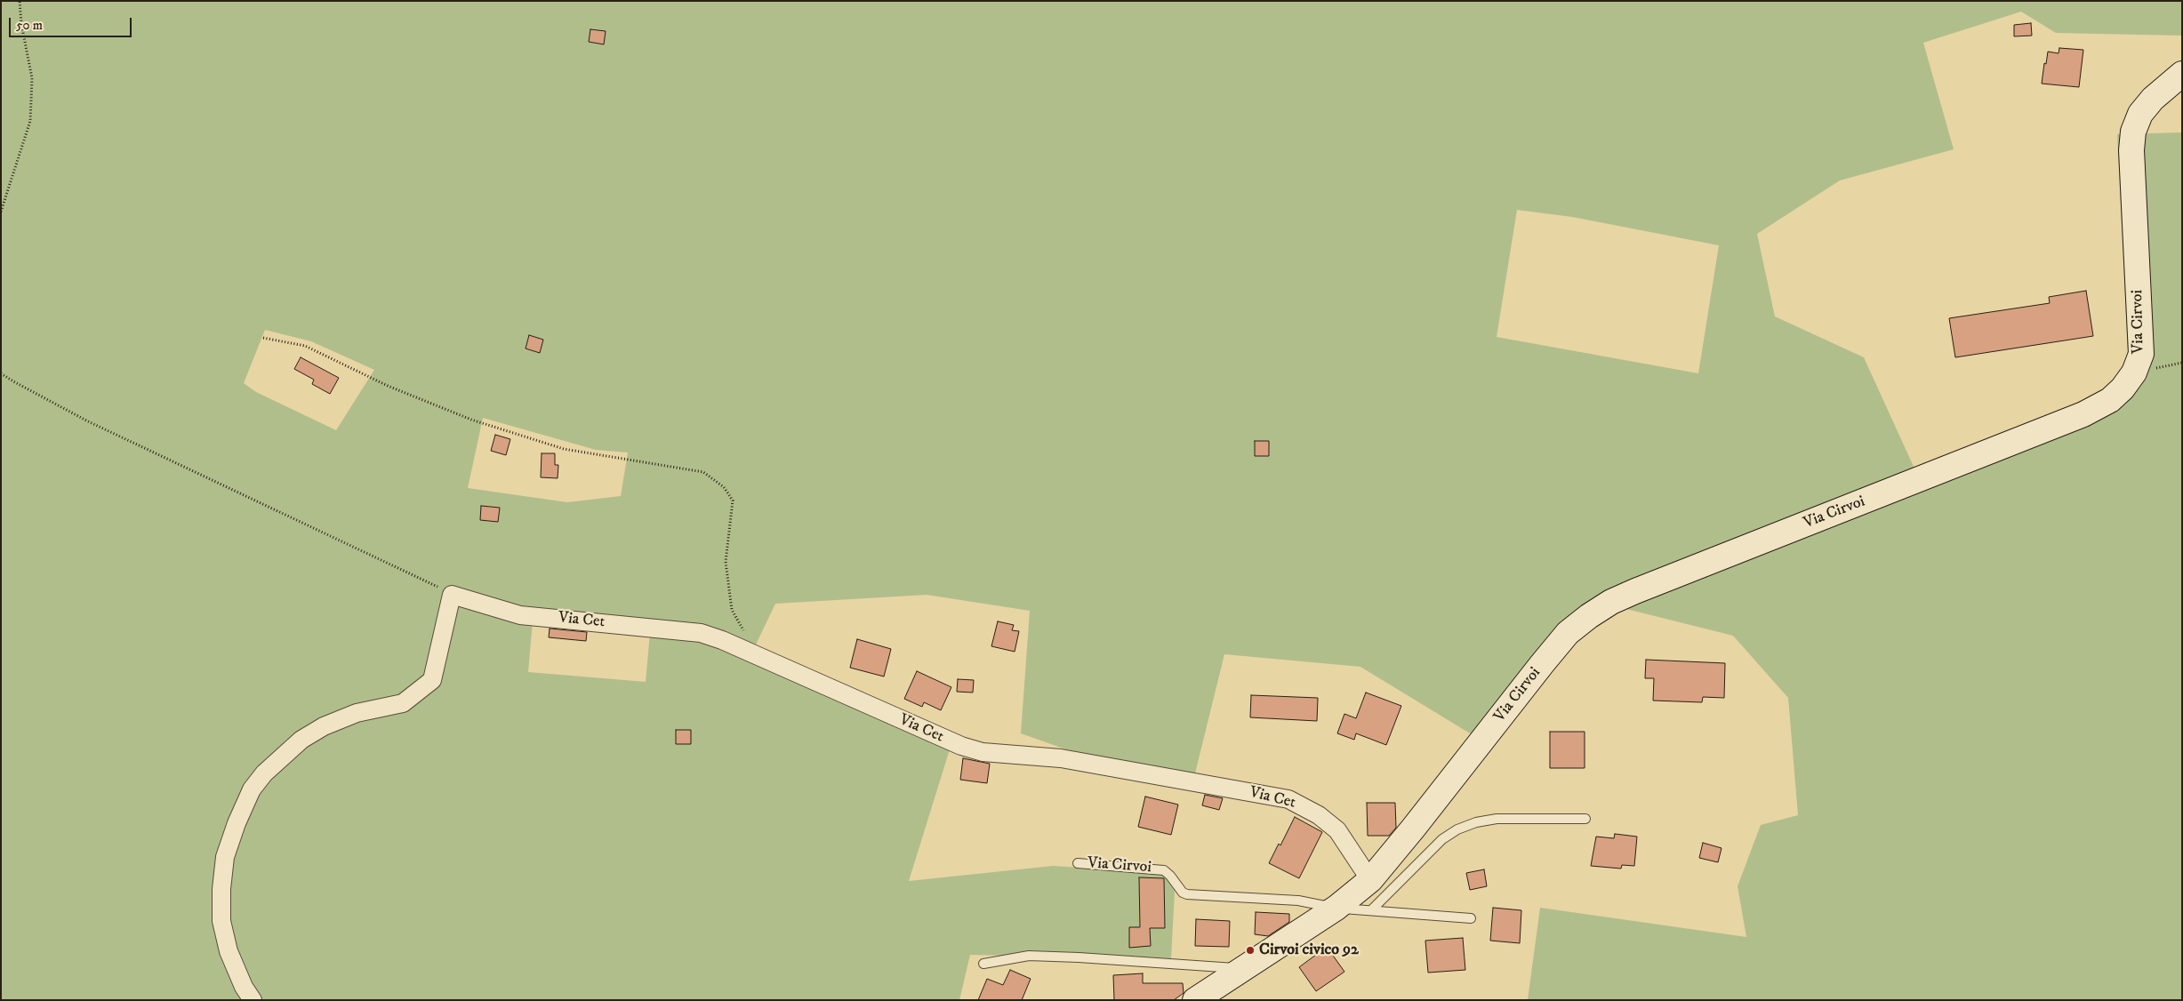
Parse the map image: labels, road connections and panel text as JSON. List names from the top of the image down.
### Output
{
  "streets": {
    "street": ["Via Cirvoi", "Via Cet"]
  },
  "crossings": [
    ["Via Cirvoi", "Via Cet"]
  ],
  "places": ["Cirvoi civico 92"],
  "scale_bar": "50 m"
}
